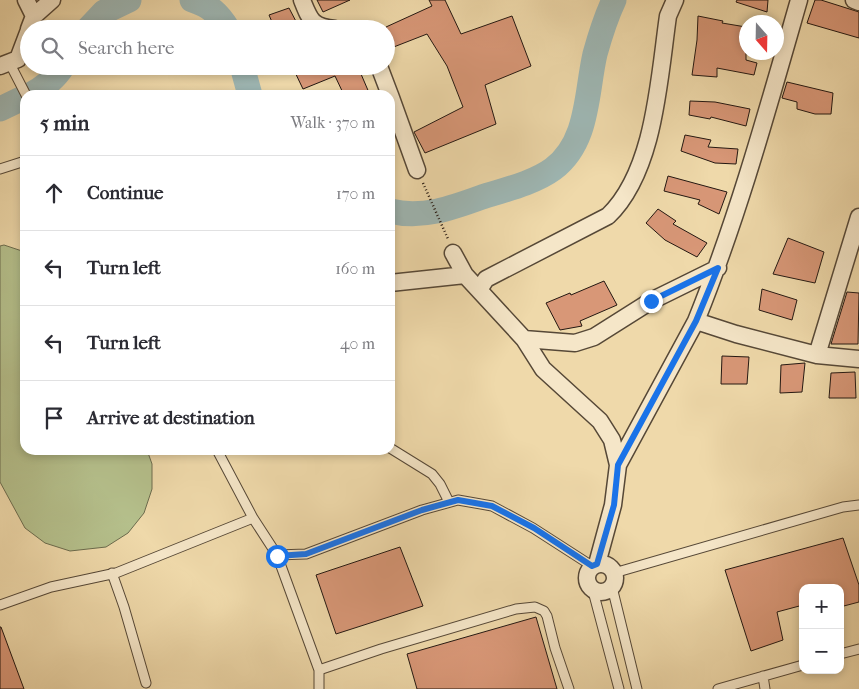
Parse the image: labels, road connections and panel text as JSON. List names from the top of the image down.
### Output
{
  "north": "bottom",
  "page": {
    "search": "Search here",
    "heading": ["5 min", "Walk · 370 m"],
    "list": [
      ["Continue", "170 m"],
      ["Turn left", "160 m"],
      ["Turn left", "40 m"],
      "Arrive at destination"
    ],
    "map_buttons": ["+", "−"]
  }
}
